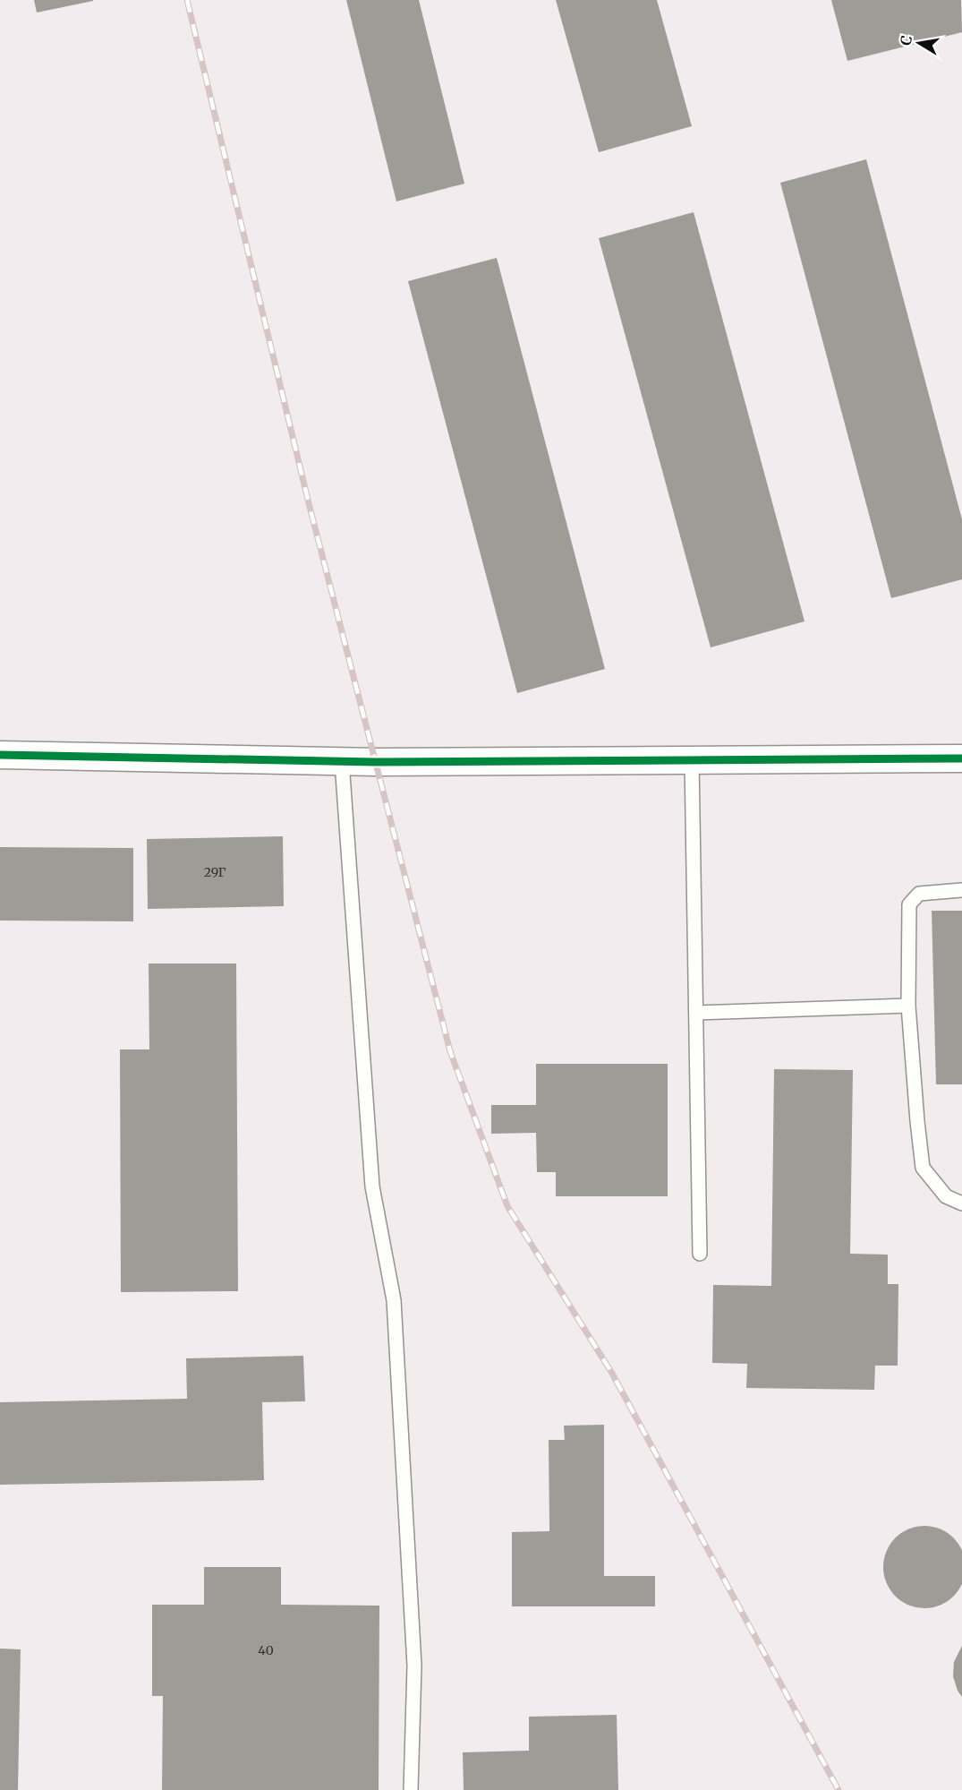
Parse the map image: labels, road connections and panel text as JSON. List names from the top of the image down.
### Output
{
  "house_numbers": ["29Г", "40"],
  "north": "left"
}
